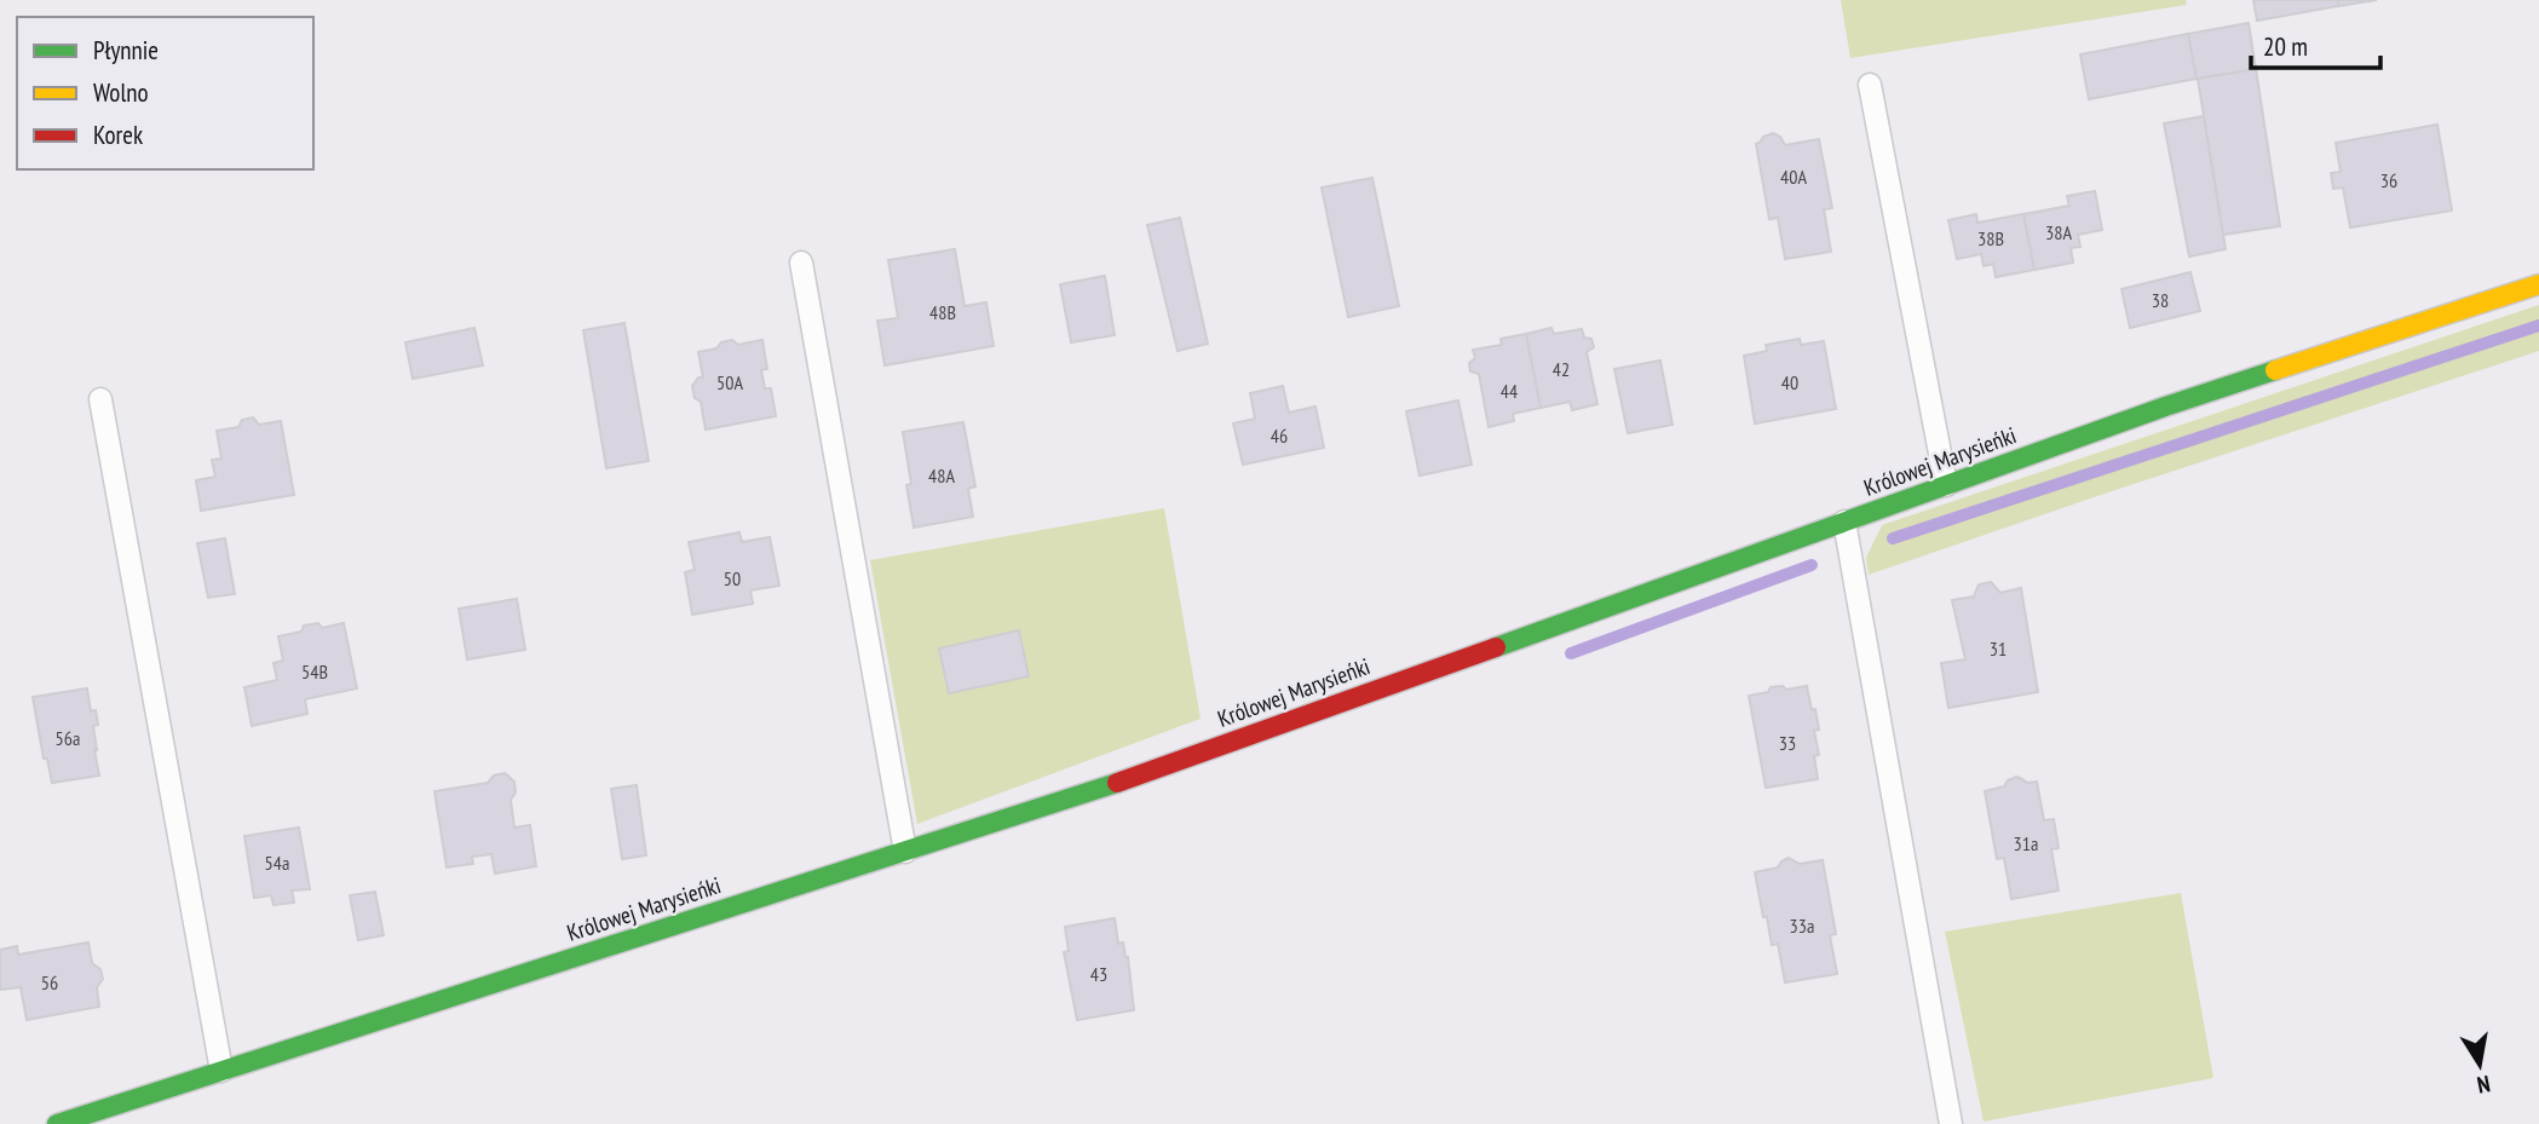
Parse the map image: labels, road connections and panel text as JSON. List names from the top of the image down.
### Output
{
  "streets": {
    "street": ["Królowej Marysieńki"]
  },
  "house_numbers": [
    "40A",
    "36",
    "38A",
    "38B",
    "38",
    "48B",
    "42",
    "50A",
    "40",
    "44",
    "46",
    "48A",
    "50",
    "31",
    "54B",
    "56a",
    "33",
    "31a",
    "54a",
    "33a",
    "43",
    "56"
  ],
  "legend": ["Płynnie", "Wolno", "Korek"],
  "scale_bar": "20 m",
  "north": "bottom"
}
